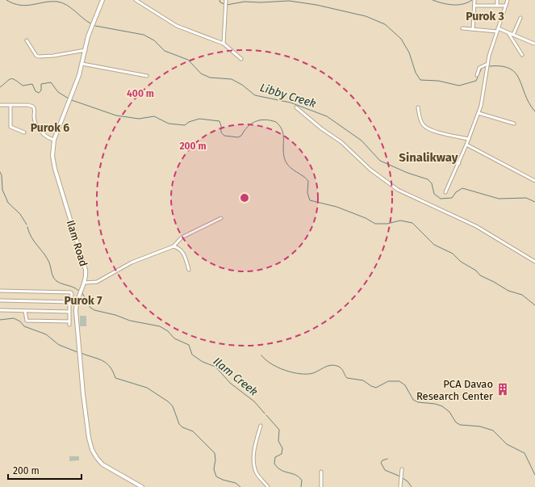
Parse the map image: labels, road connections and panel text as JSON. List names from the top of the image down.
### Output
{
  "streets": {
    "street": ["Ilam Road"]
  },
  "districts": [
    "Purok 3",
    "Purok 6",
    "Sinalikway",
    "Purok 7"
  ],
  "water": ["Libby Creek", "Ilam Creek"],
  "places": {
    "building": ["PCA Davao Research Center"]
  },
  "scale_bar": "200 m",
  "rings": ["400 m", "200 m"]
}
